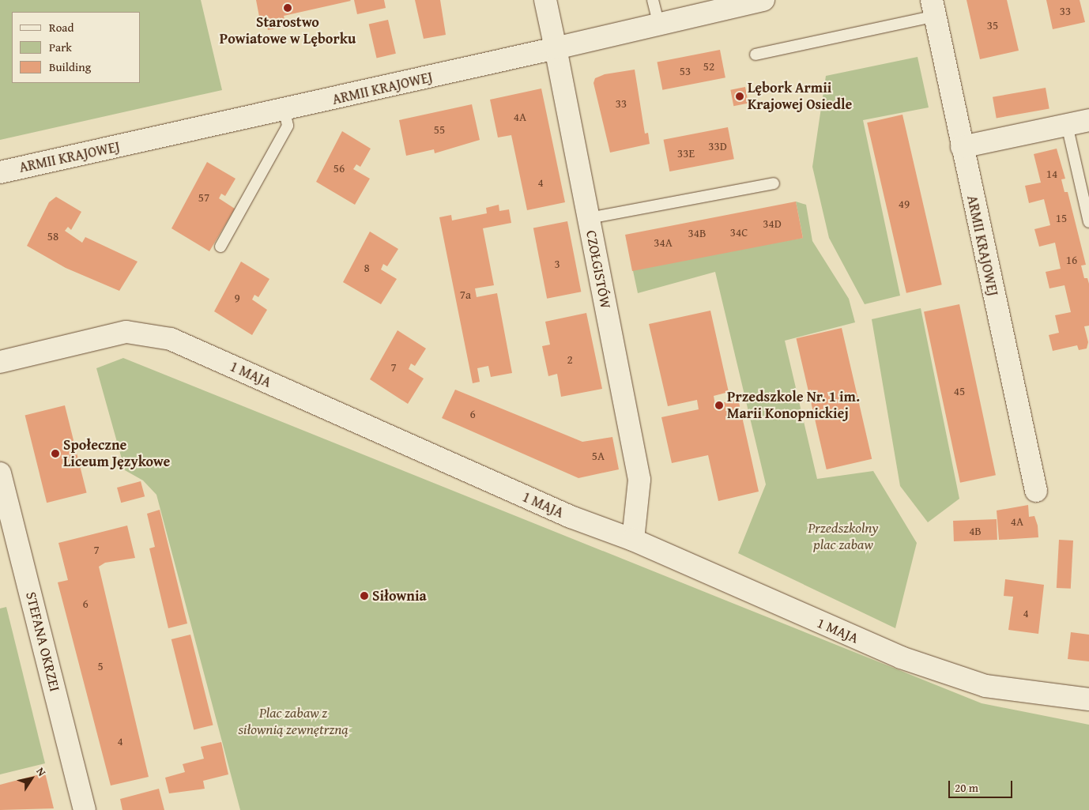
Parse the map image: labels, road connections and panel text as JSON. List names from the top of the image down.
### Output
{
  "streets": {
    "street": [
      "ARMII KRAJOWEJ",
      "CZOŁGISTÓW",
      "1 MAJA",
      "STEFANA OKRZEI"
    ]
  },
  "crossings": [
    ["ARMII KRAJOWEJ", "CZOŁGISTÓW"],
    ["CZOŁGISTÓW", "1 MAJA"]
  ],
  "parks": ["Przedszkolny plac zabaw", "Plac zabaw z siłownią zewnętrzną"],
  "places": [
    "Starostwo Powiatowe w Lęborku",
    "Lębork Armii Krajowej Osiedle",
    "Przedszkole Nr. 1 im. Marii Konopnickiej",
    "Społeczne Liceum Językowe",
    "Siłownia"
  ],
  "house_numbers": [
    "33",
    "35",
    "52",
    "53",
    "33",
    "4A",
    "55",
    "33D",
    "33E",
    "56",
    "14",
    "4",
    "57",
    "49",
    "15",
    "34D",
    "34C",
    "34B",
    "58",
    "34A",
    "16",
    "3",
    "8",
    "7a",
    "9",
    "2",
    "7",
    "45",
    "6",
    "5A",
    "4A",
    "4B",
    "7",
    "6",
    "4",
    "5",
    "4"
  ],
  "legend": ["Road", "Park", "Building"],
  "scale_bar": "20 m",
  "north": "top right"
}
